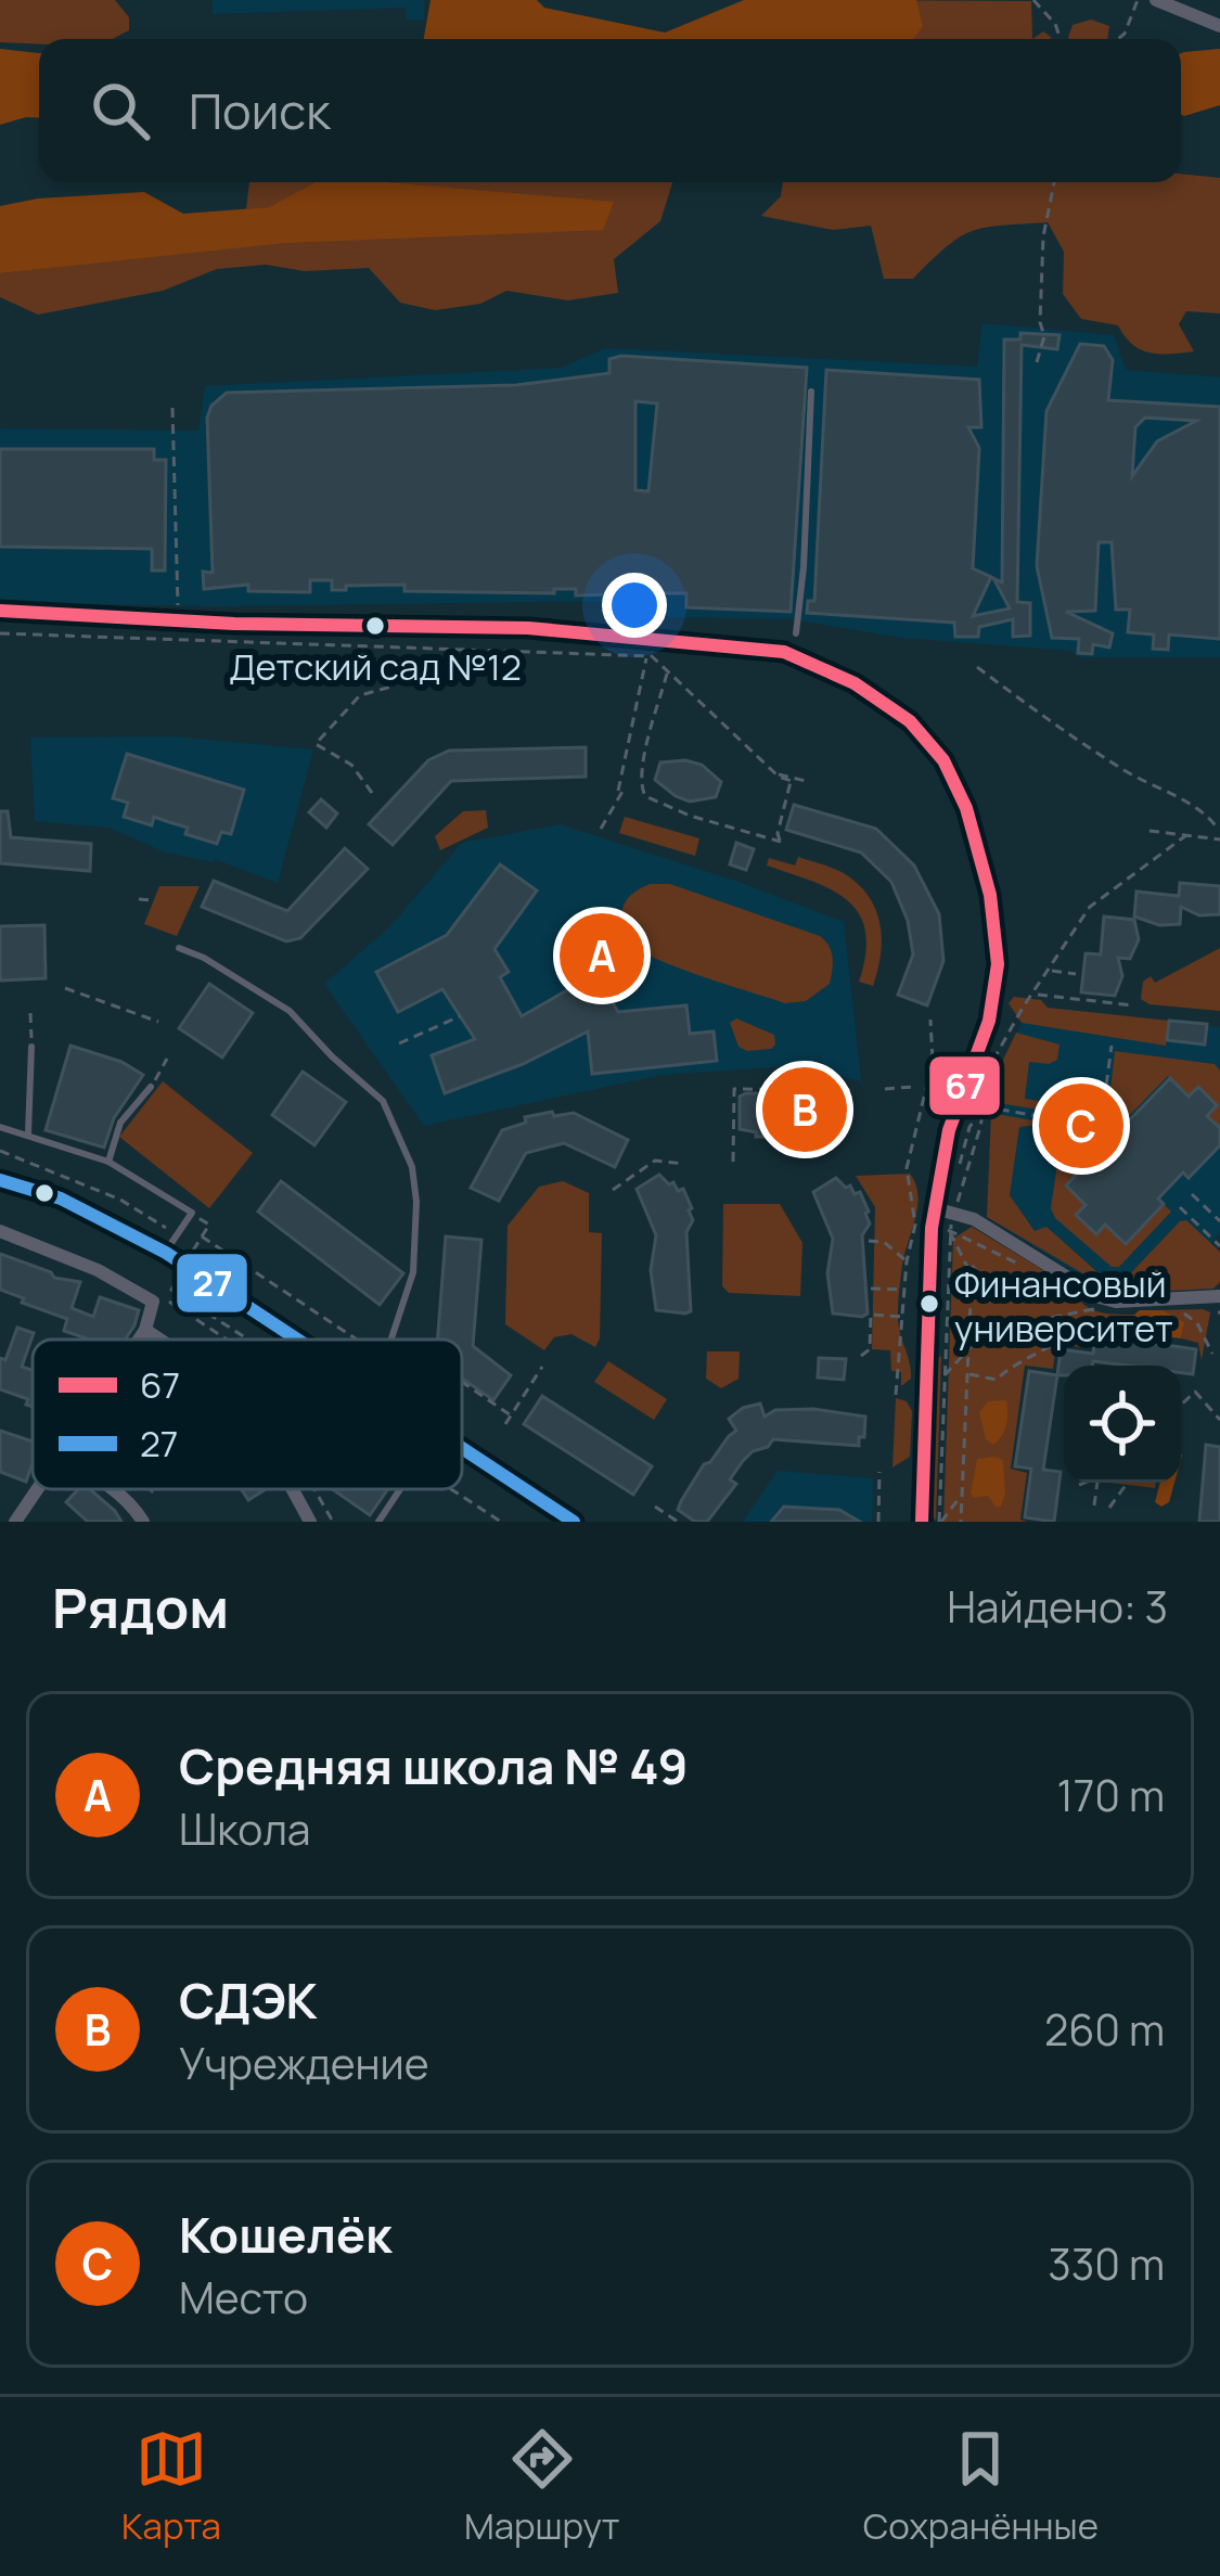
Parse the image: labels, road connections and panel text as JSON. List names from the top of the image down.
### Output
{
  "places": ["Детский сад №12", "Финансовый университет"],
  "lines": ["transit line 67", "transit line 27"],
  "legend": ["67", "27"],
  "page": {
    "search": "Поиск",
    "pins": ["A", "B", "C"],
    "heading": ["Рядом", "Найдено: 3"],
    "list": [
      {
        "mark": "A",
        "name": "Средняя школа № 49",
        "note": "Школа",
        "value": "170 m"
      },
      {
        "mark": "B",
        "name": "СДЭК",
        "note": "Учреждение",
        "value": "260 m"
      },
      {
        "mark": "C",
        "name": "Кошелёк",
        "note": "Место",
        "value": "330 m"
      }
    ],
    "nav": ["Карта", "Маршрут", "Сохранённые"]
  }
}
